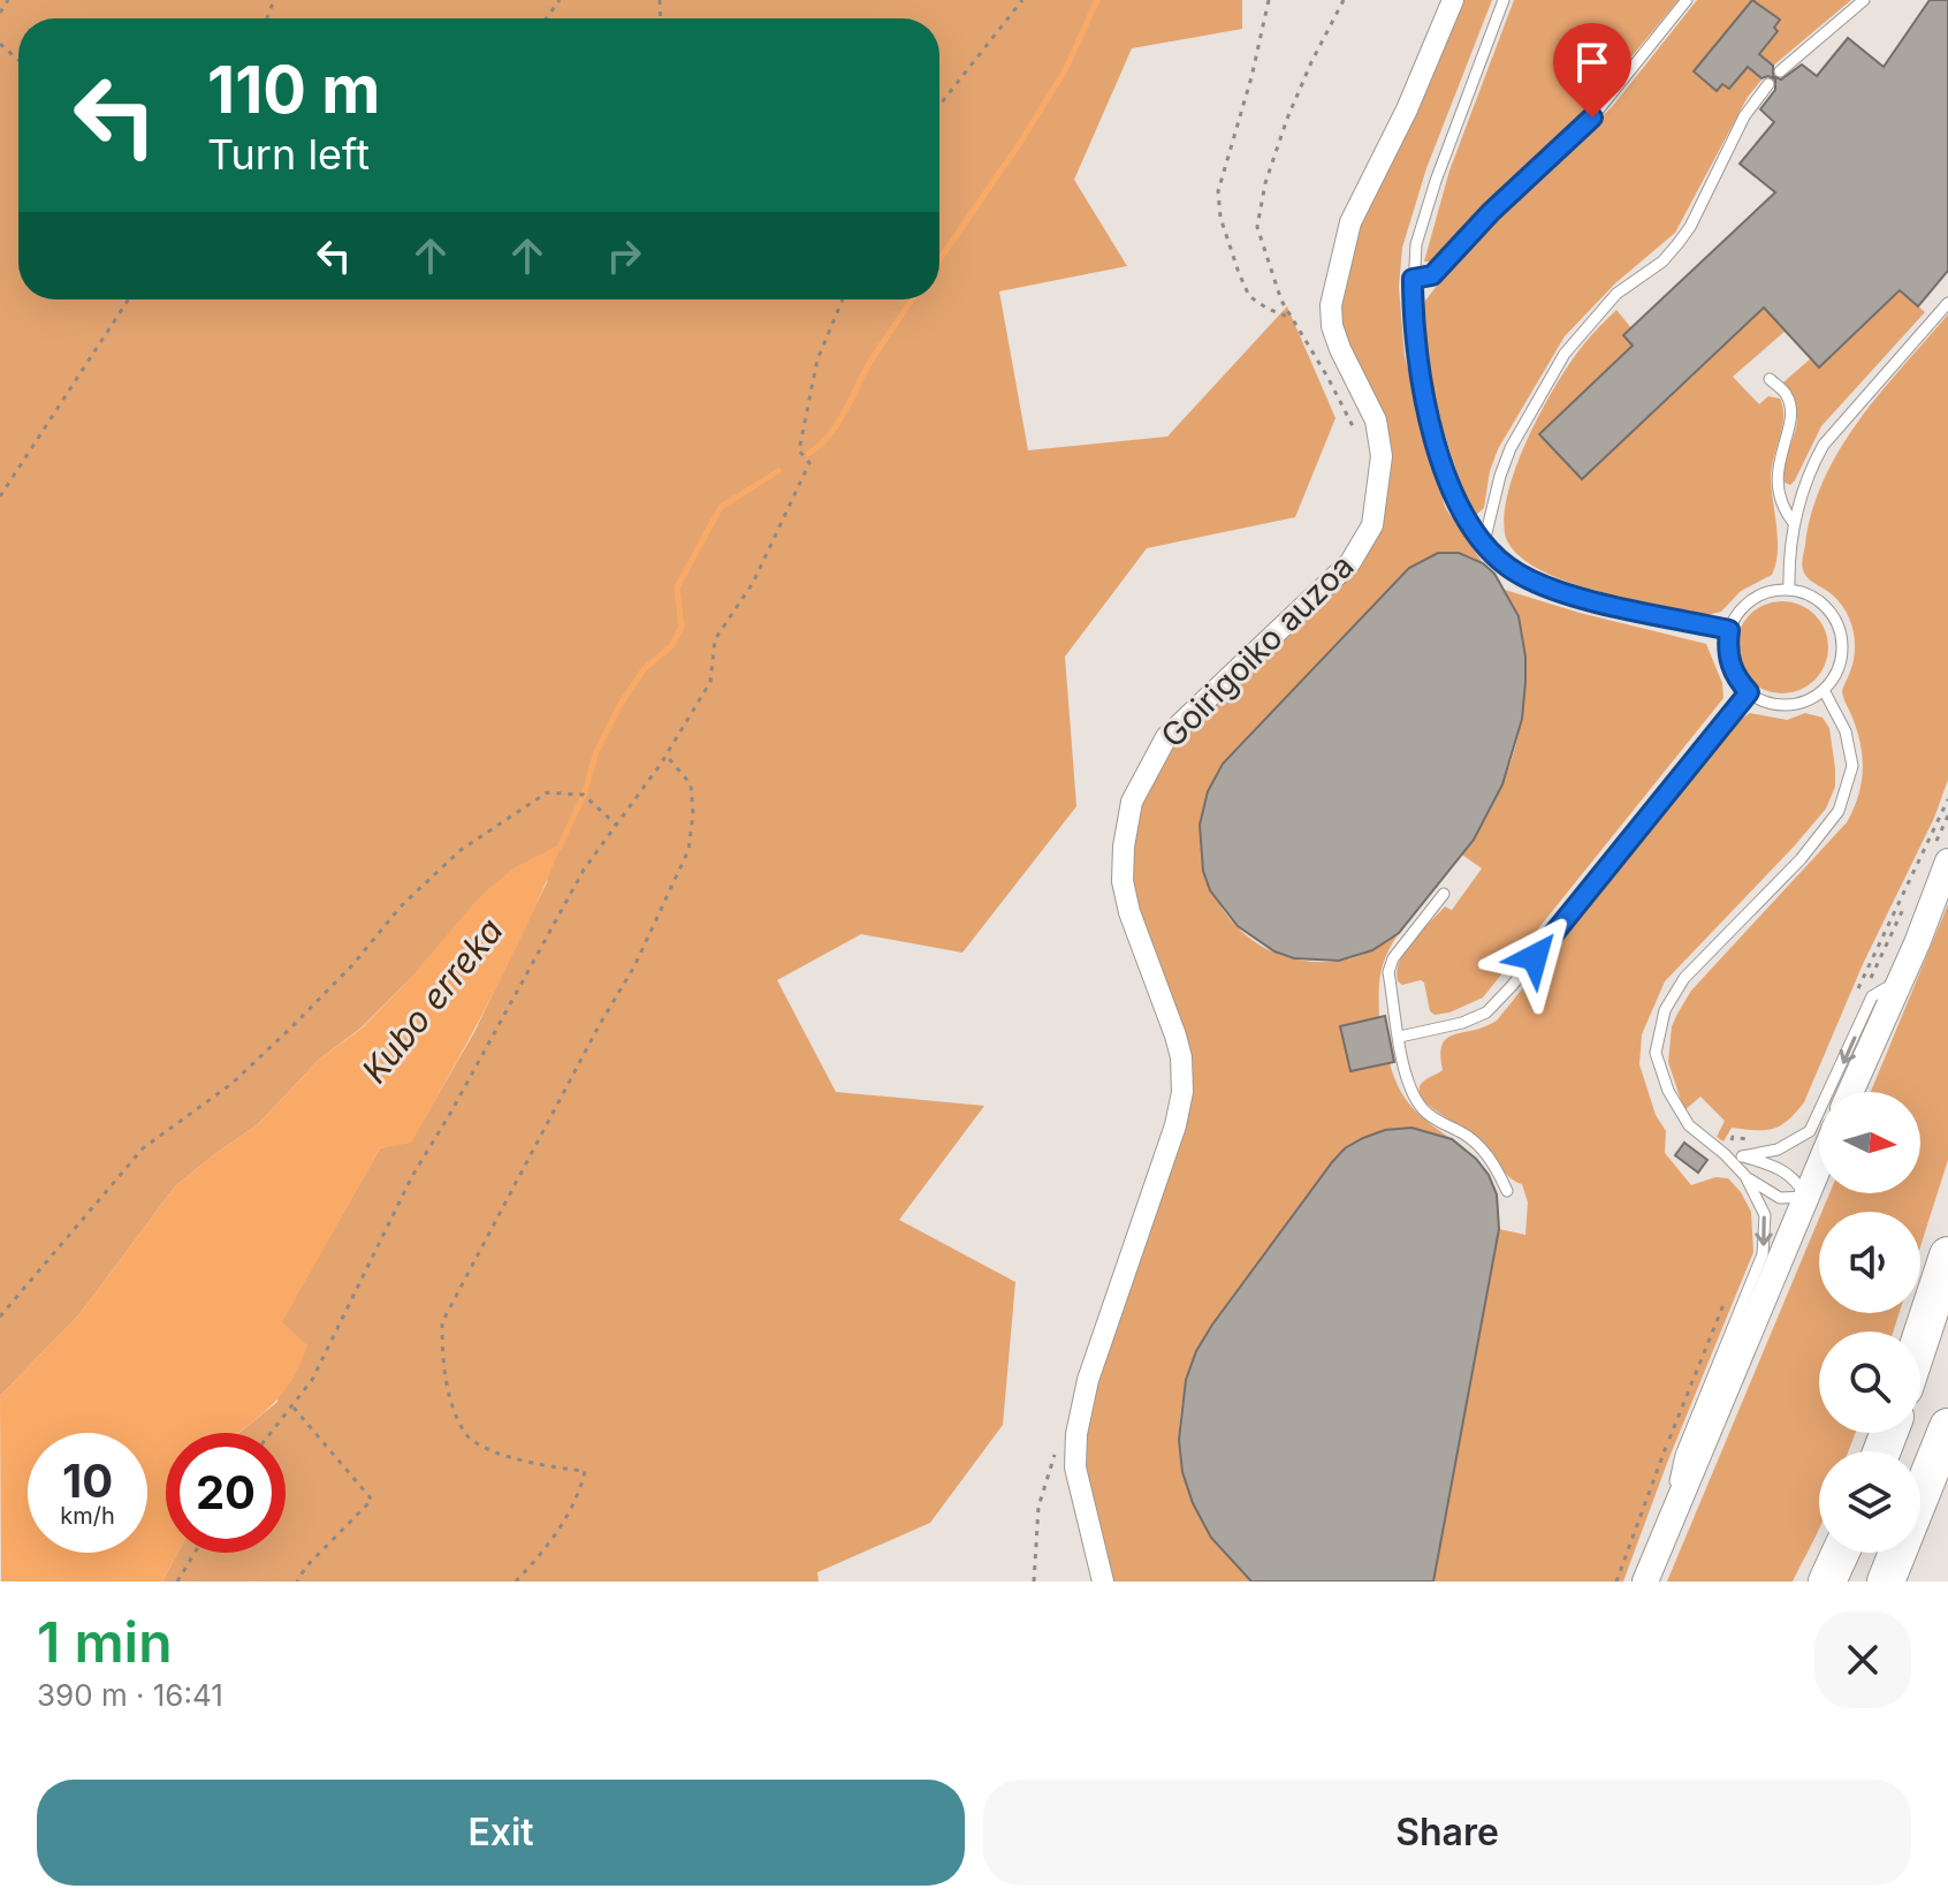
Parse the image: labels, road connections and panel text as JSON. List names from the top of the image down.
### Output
{
  "streets": {
    "street": ["Goirigoiko auzoa"]
  },
  "water": ["Kubo erreka"],
  "north": "right",
  "page": {
    "turn": ["110 m", "Turn left"],
    "speed": "10 km/h",
    "limit": "20",
    "heading": ["1 min", "390 m · 16:41"],
    "buttons": ["Exit", "Share"]
  }
}
